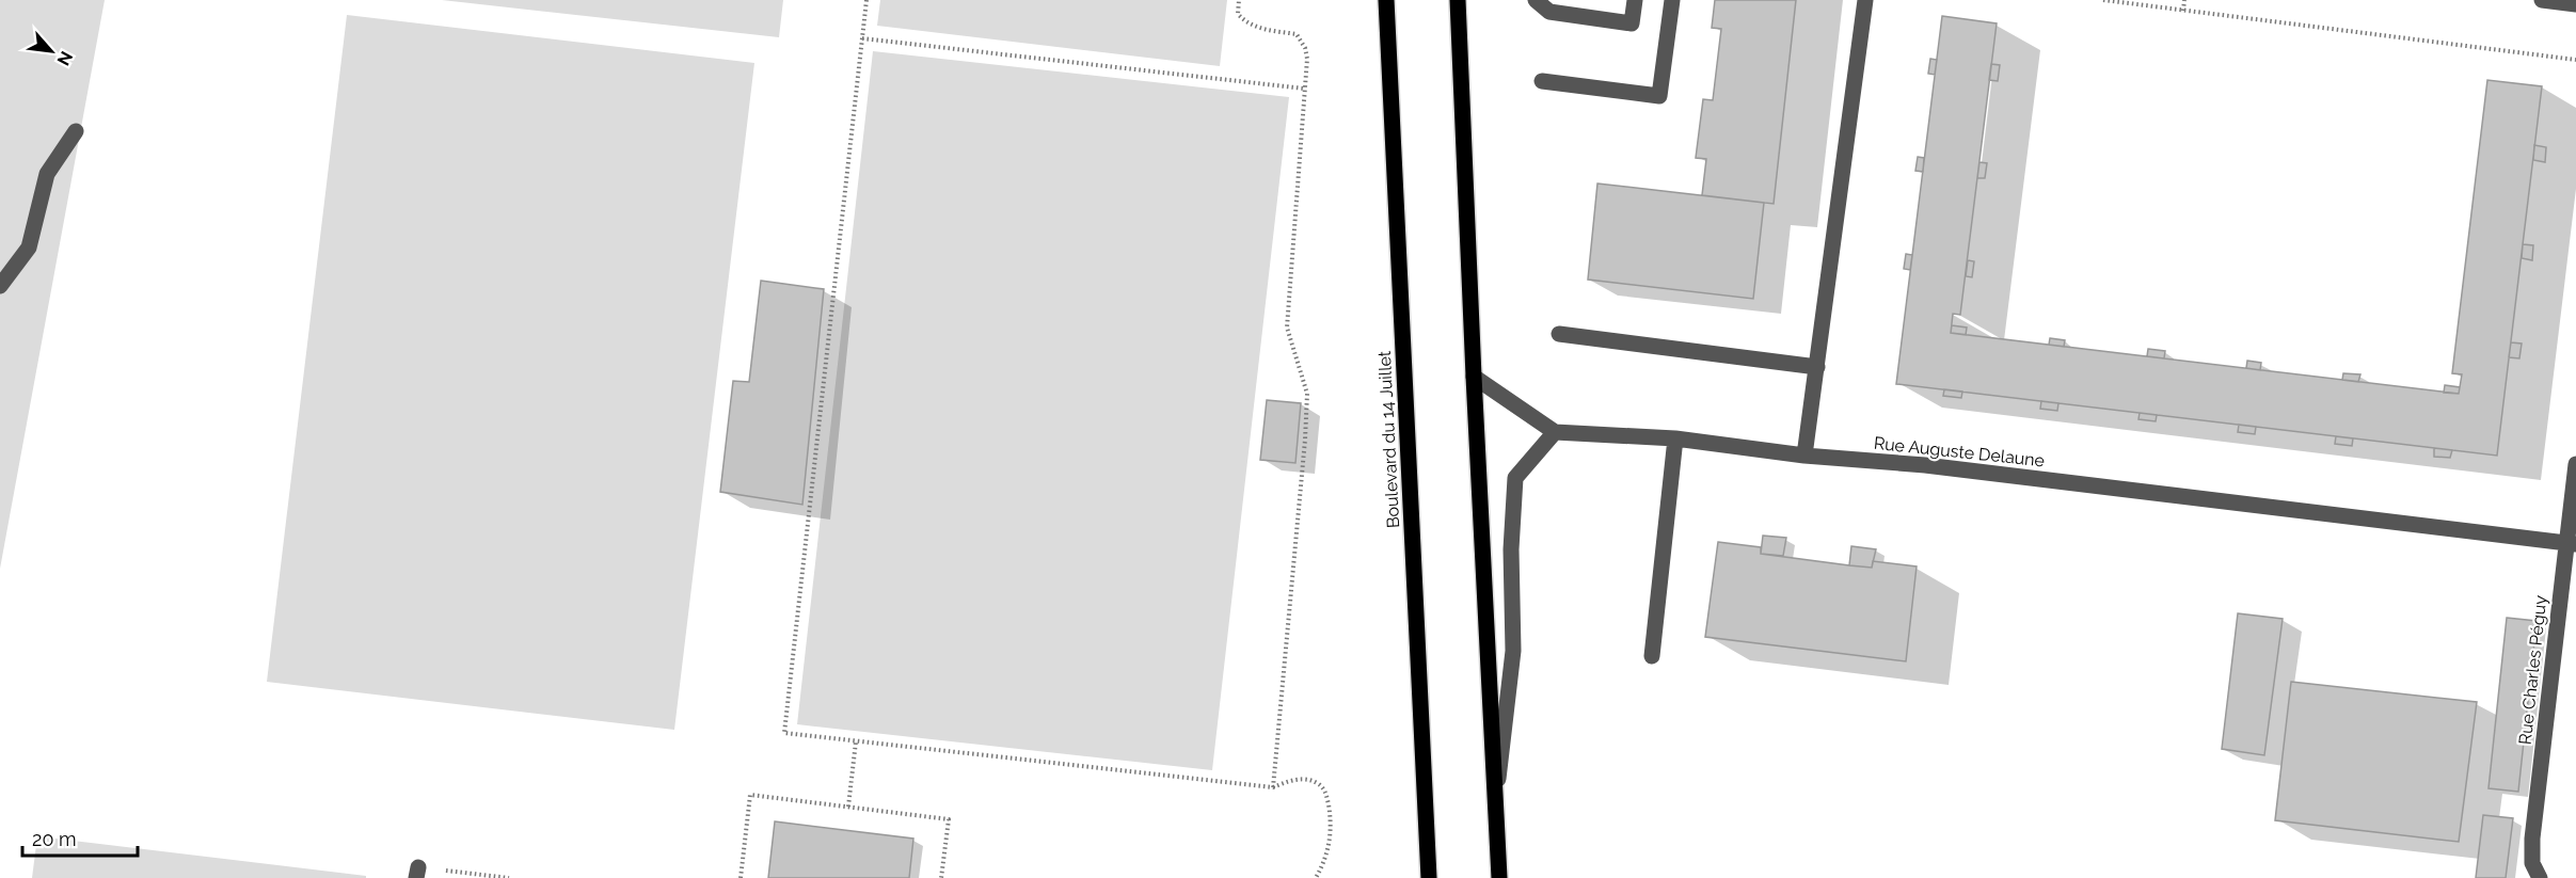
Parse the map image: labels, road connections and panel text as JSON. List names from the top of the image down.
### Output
{
  "streets": {
    "main road": ["Boulevard du 14 Juillet"],
    "street": ["Rue Auguste Delaune", "Rue Charles Péguy"]
  },
  "crossings": [
    ["Rue Auguste Delaune", "Rue Charles Péguy"]
  ],
  "scale_bar": "20 m",
  "north": "bottom right"
}
